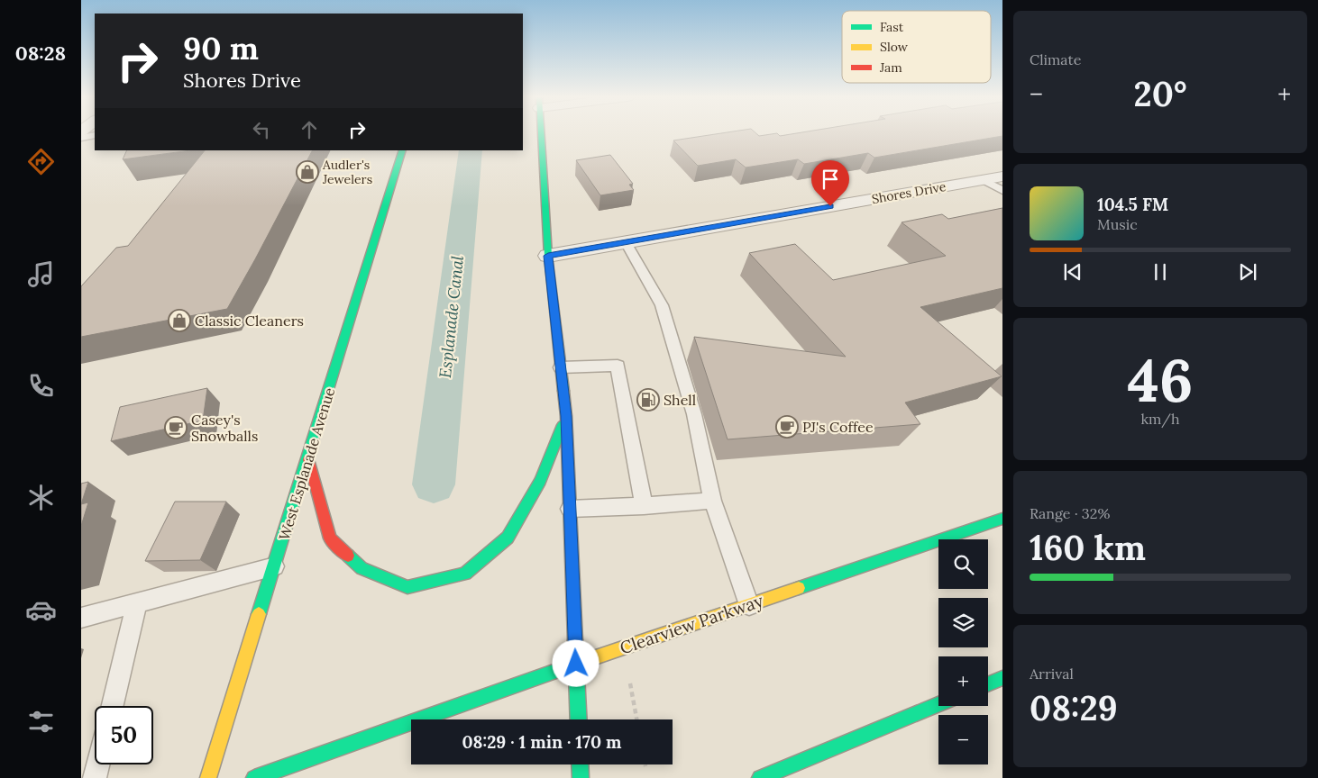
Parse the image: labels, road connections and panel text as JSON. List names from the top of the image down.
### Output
{
  "streets": {
    "main road": ["West Esplanade Avenue", "Clearview Parkway"],
    "street": ["Shores Drive"]
  },
  "water": ["Esplanade Canal"],
  "places": {
    "shop": ["Audler's Jewelers", "Classic Cleaners"],
    "fuel station": ["Shell"],
    "cafe": ["PJ's Coffee", "Casey's Snowballs"]
  },
  "legend": ["Fast", "Slow", "Jam"],
  "page": {
    "tabs": "08:28",
    "tile": [
      "Climate",
      ["46", "km/h"],
      ["Range · 32%", "160 km"],
      ["Arrival", "08:29"]
    ],
    "turn": ["90 m", "Shores Drive"],
    "heat": ["−", "20°", "+"],
    "song": ["104.5 FM", "Music"],
    "map_buttons": ["+", "−"],
    "limit": "50",
    "trip": "08:29 · 1 min · 170 m"
  }
}
